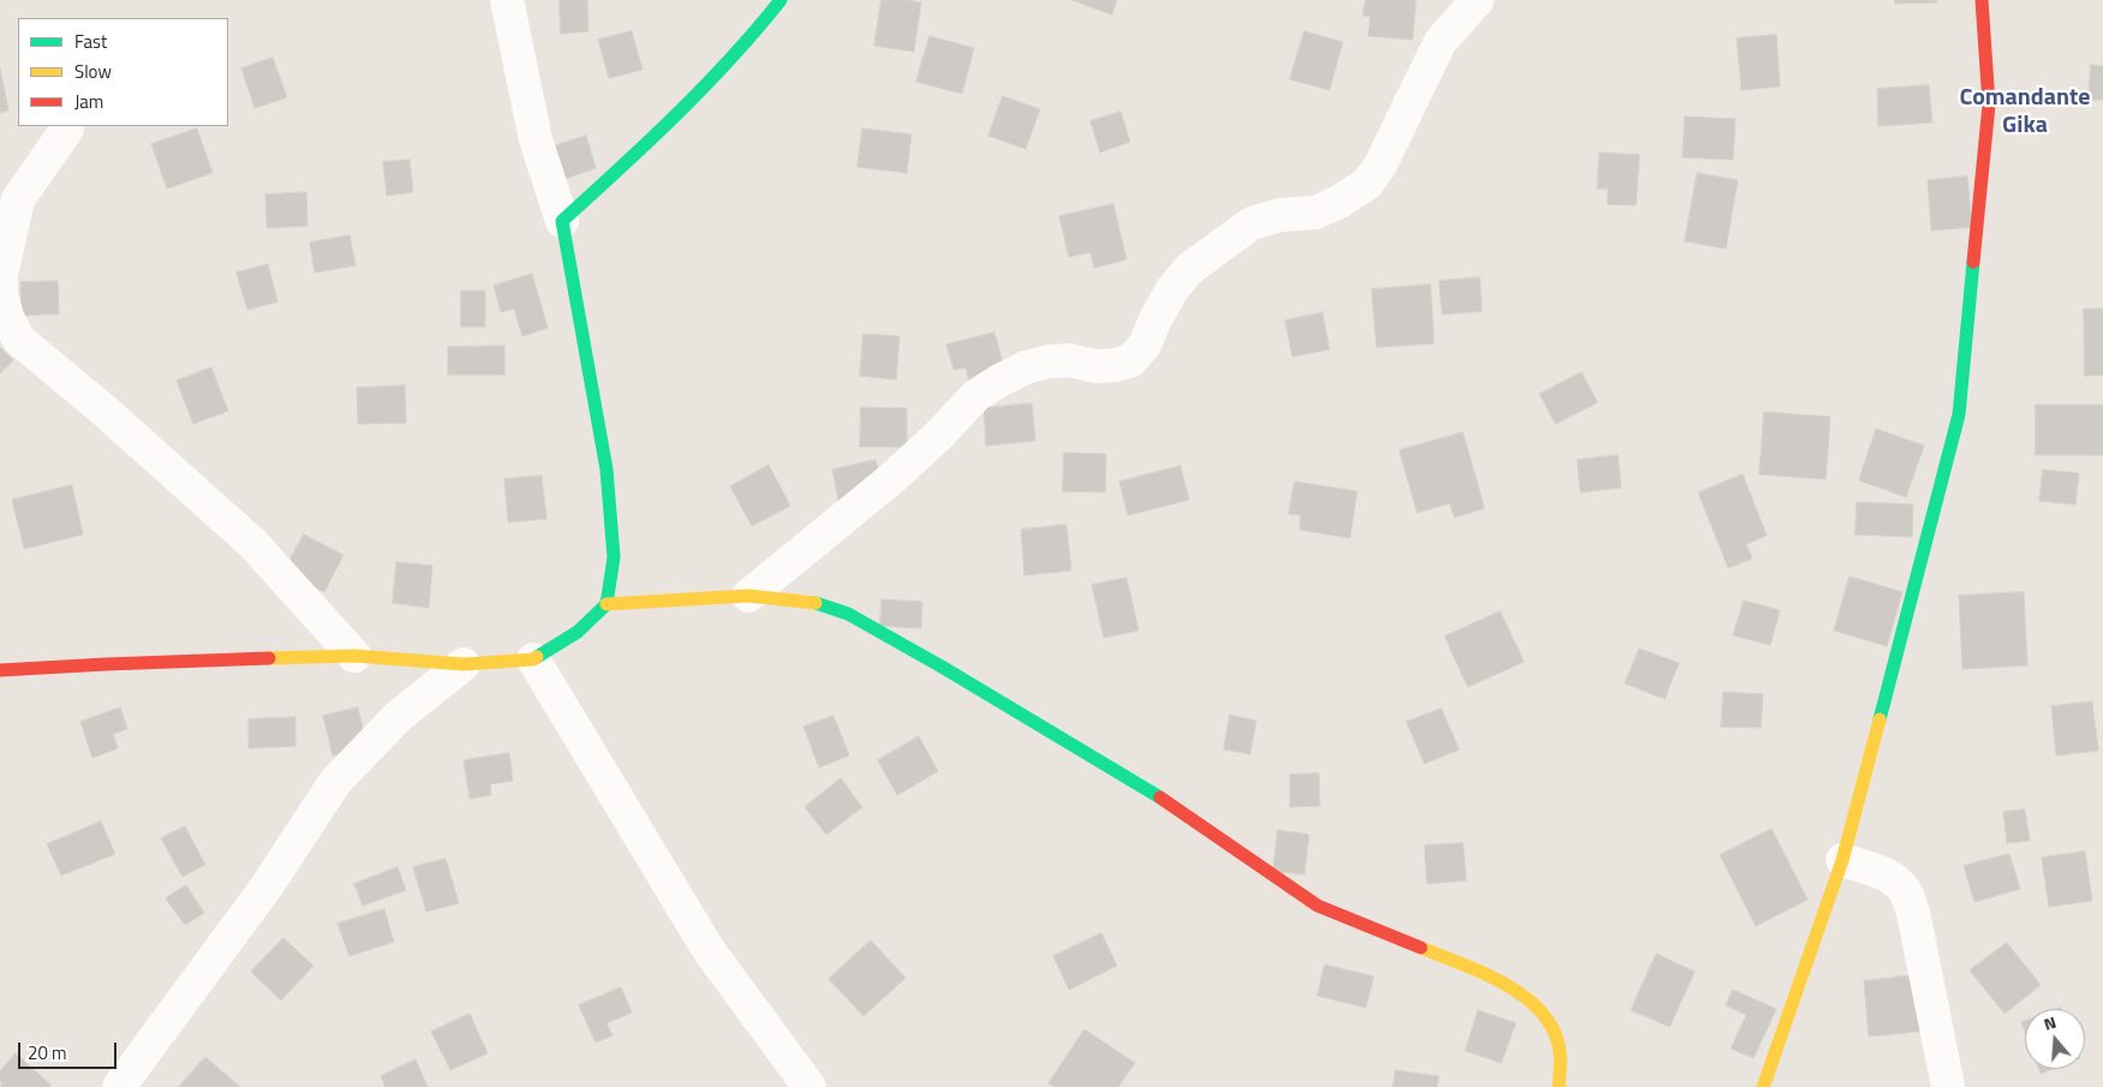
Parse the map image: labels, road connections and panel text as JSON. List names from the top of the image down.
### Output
{
  "districts": ["Comandante Gika"],
  "legend": ["Fast", "Slow", "Jam"],
  "scale_bar": "20 m",
  "north": "top"
}
